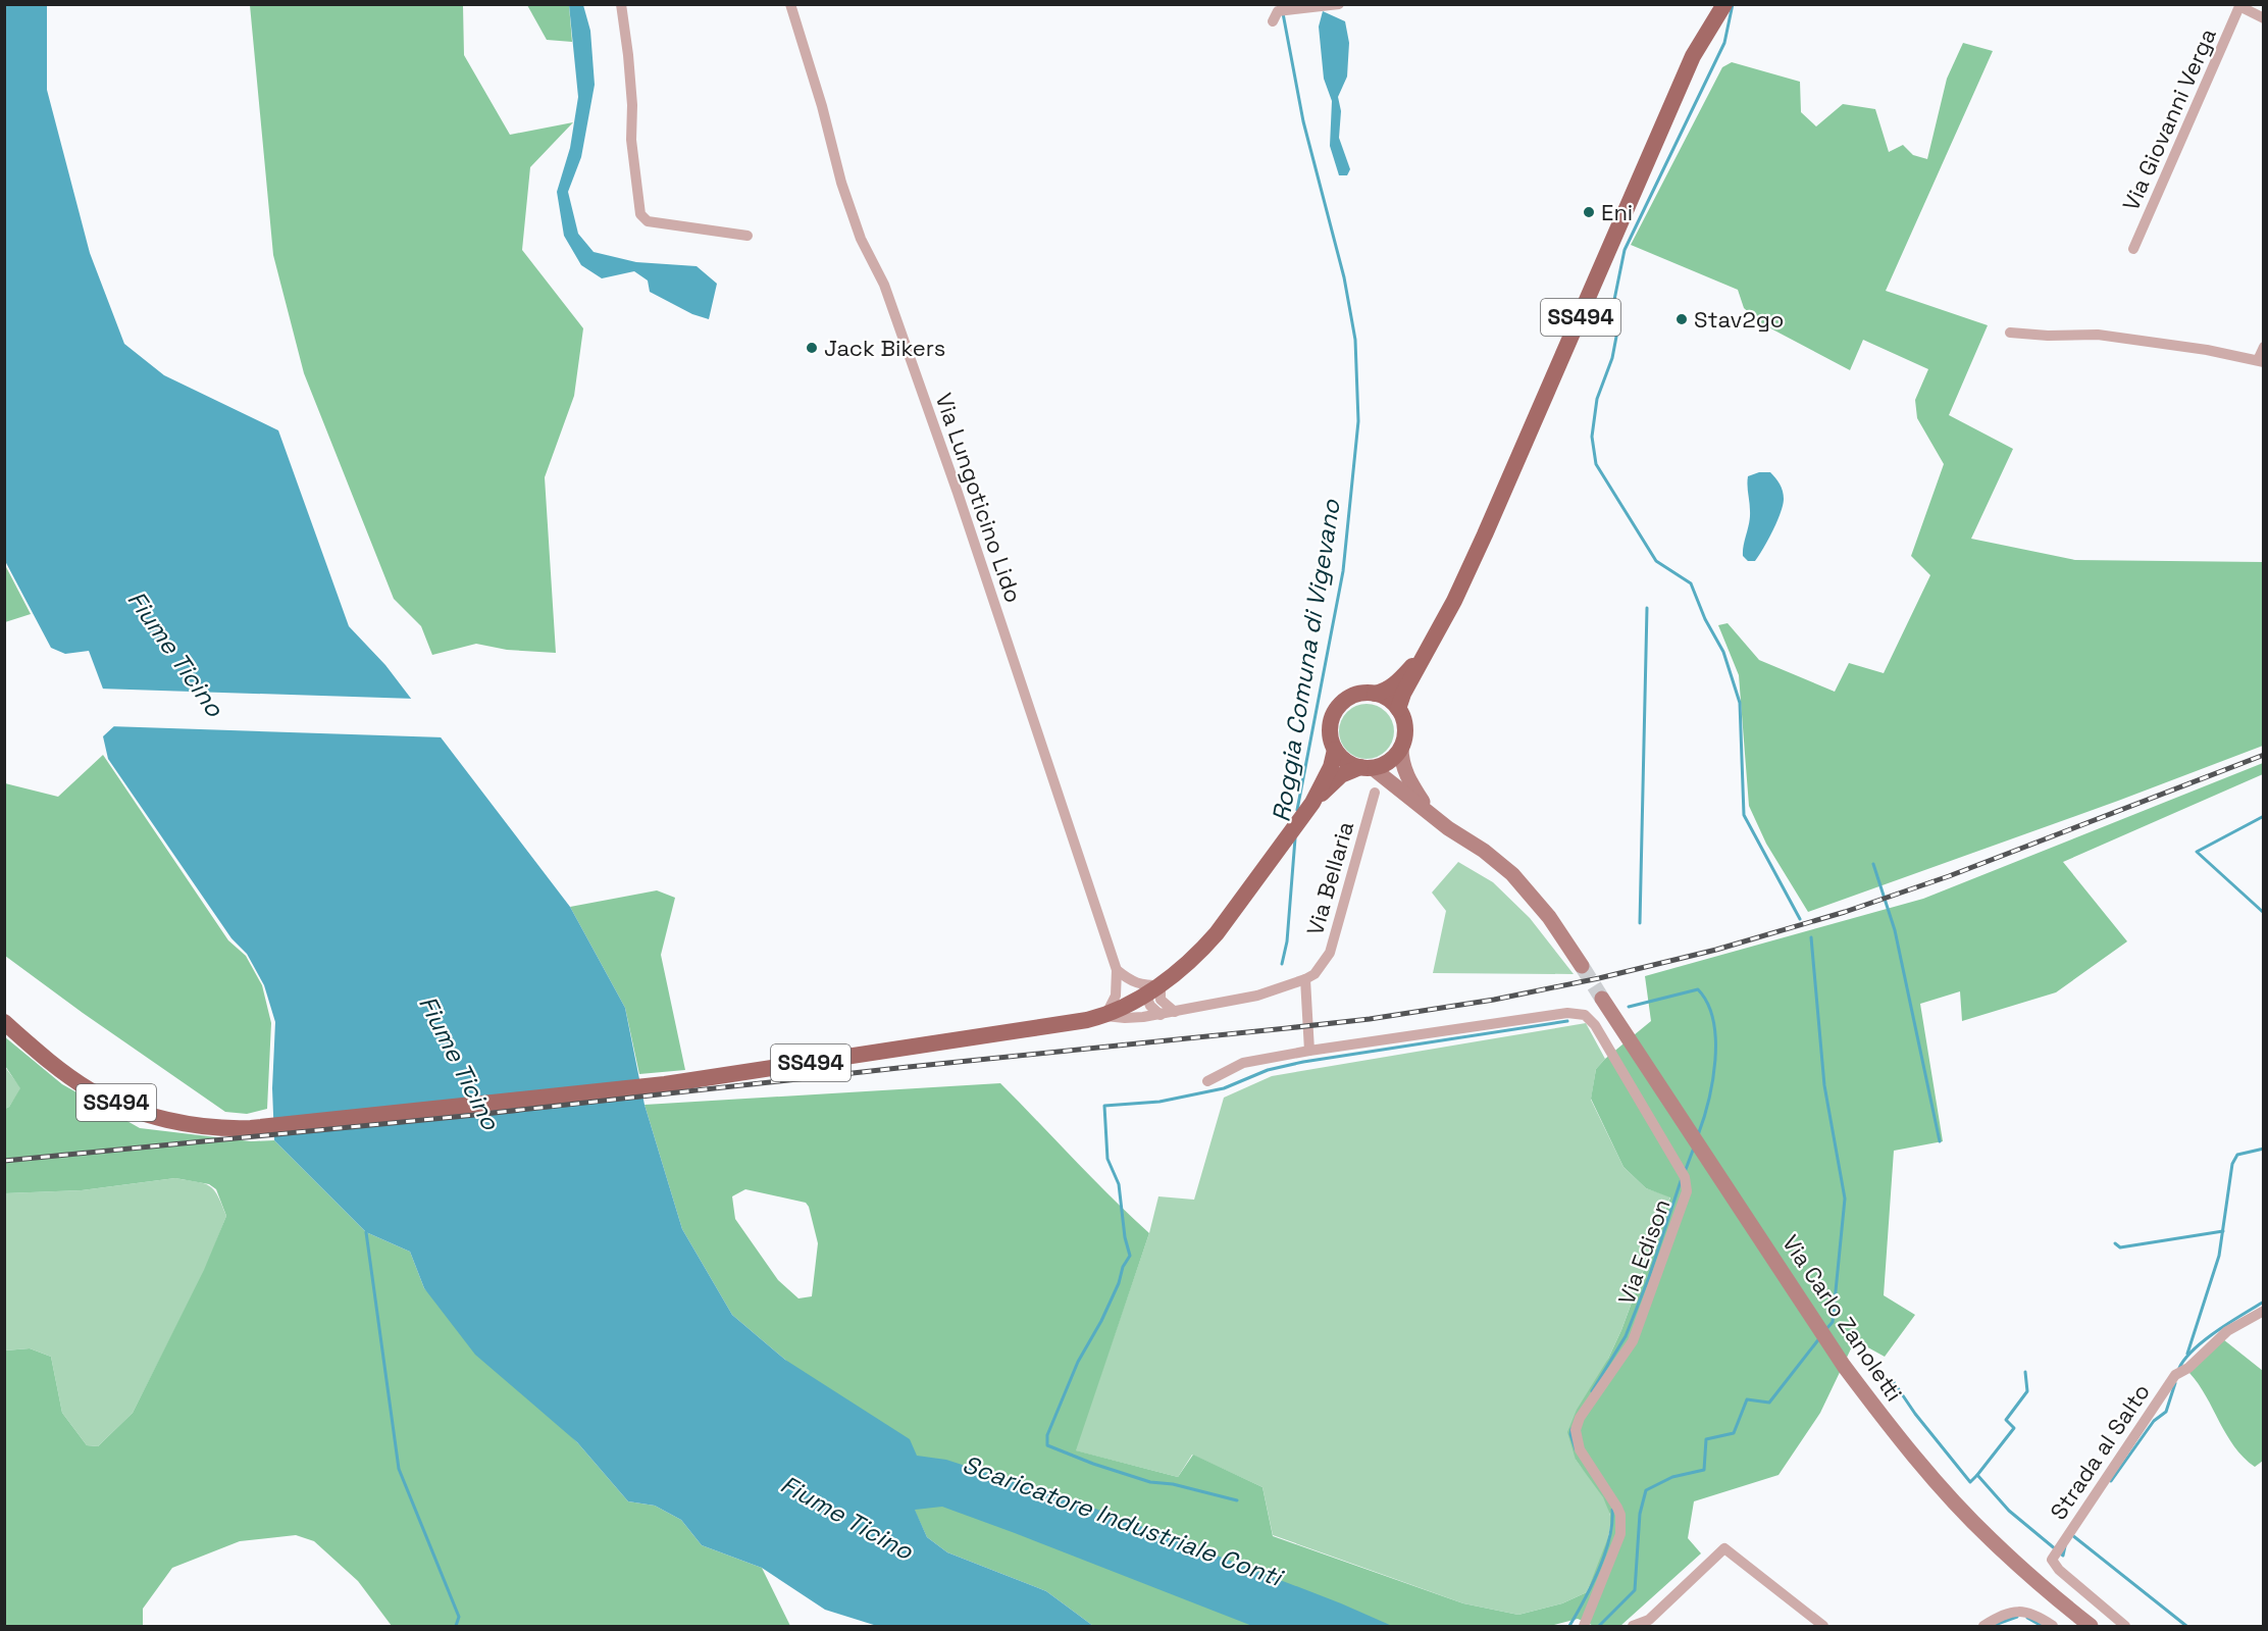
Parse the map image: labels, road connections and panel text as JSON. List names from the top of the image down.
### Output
{
  "streets": {
    "main road": ["SS494", "Via Carlo Zanoletti"],
    "street": [
      "Via Giovanni Verga",
      "Via Lungoticino Lido",
      "Via Bellaria",
      "Via Edison",
      "Strada al Salto"
    ]
  },
  "crossings": [
    ["SS494", "Via Bellaria"]
  ],
  "water": ["Fiume Ticino", "Roggia Comuna di Vigevano", "Scaricatore Industriale Conti"],
  "places": ["Eni", "Stav2go", "Jack Bikers"]
}
